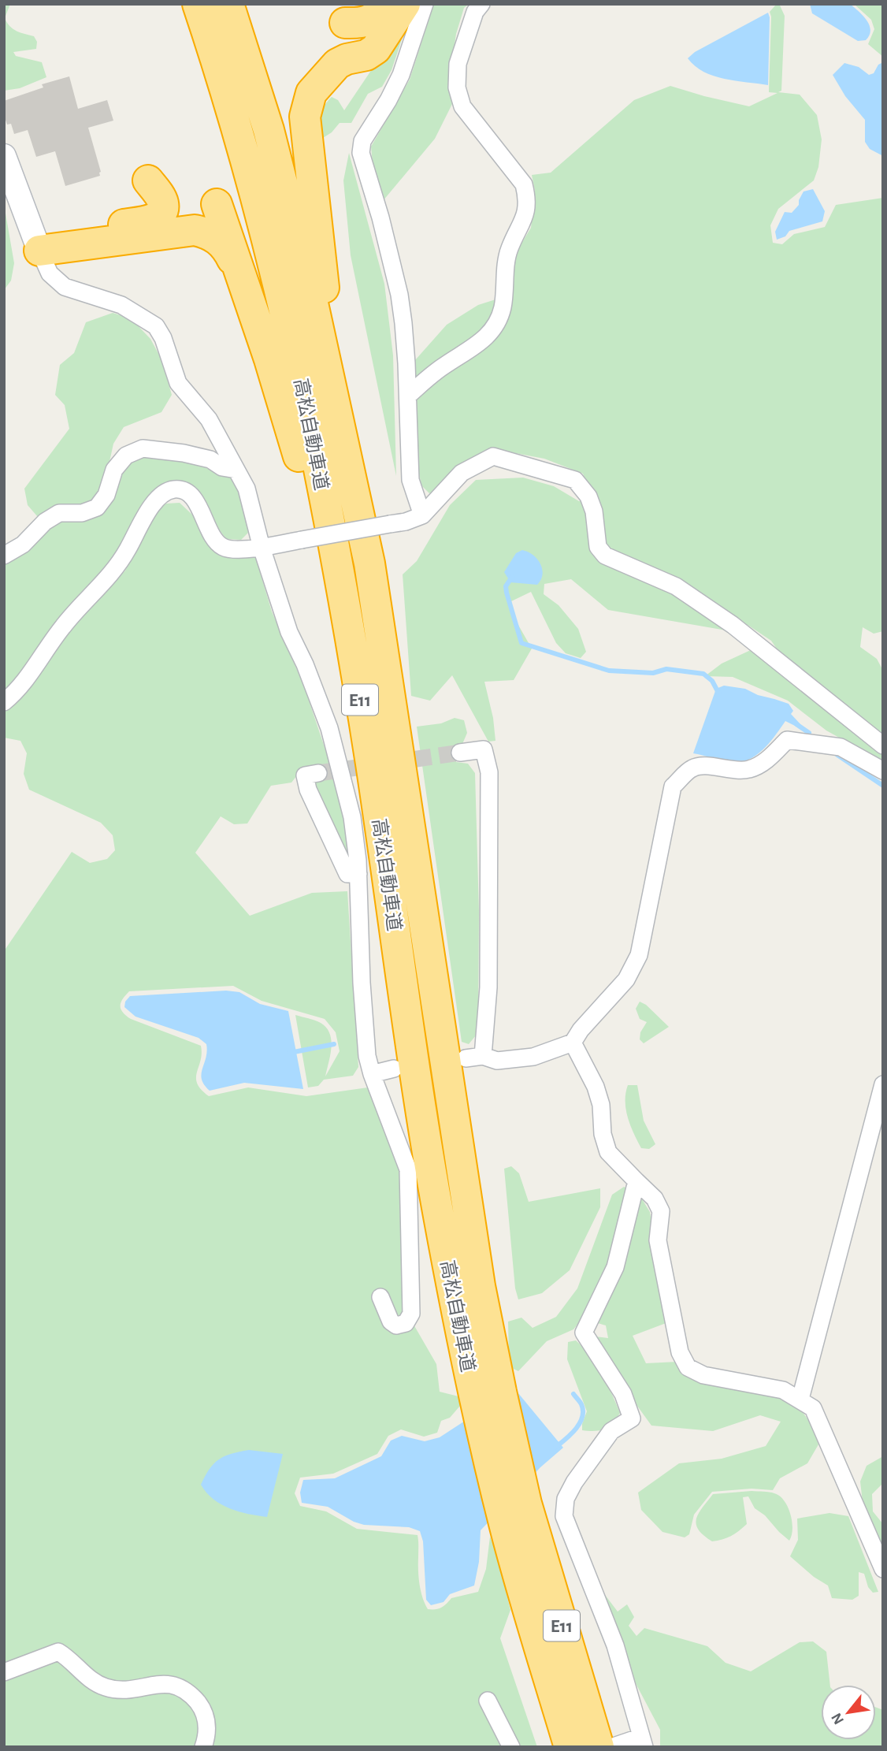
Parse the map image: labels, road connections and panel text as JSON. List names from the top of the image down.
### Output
{
  "streets": {
    "highway": ["高松自動車道", "E11"]
  },
  "north": "bottom left"
}
